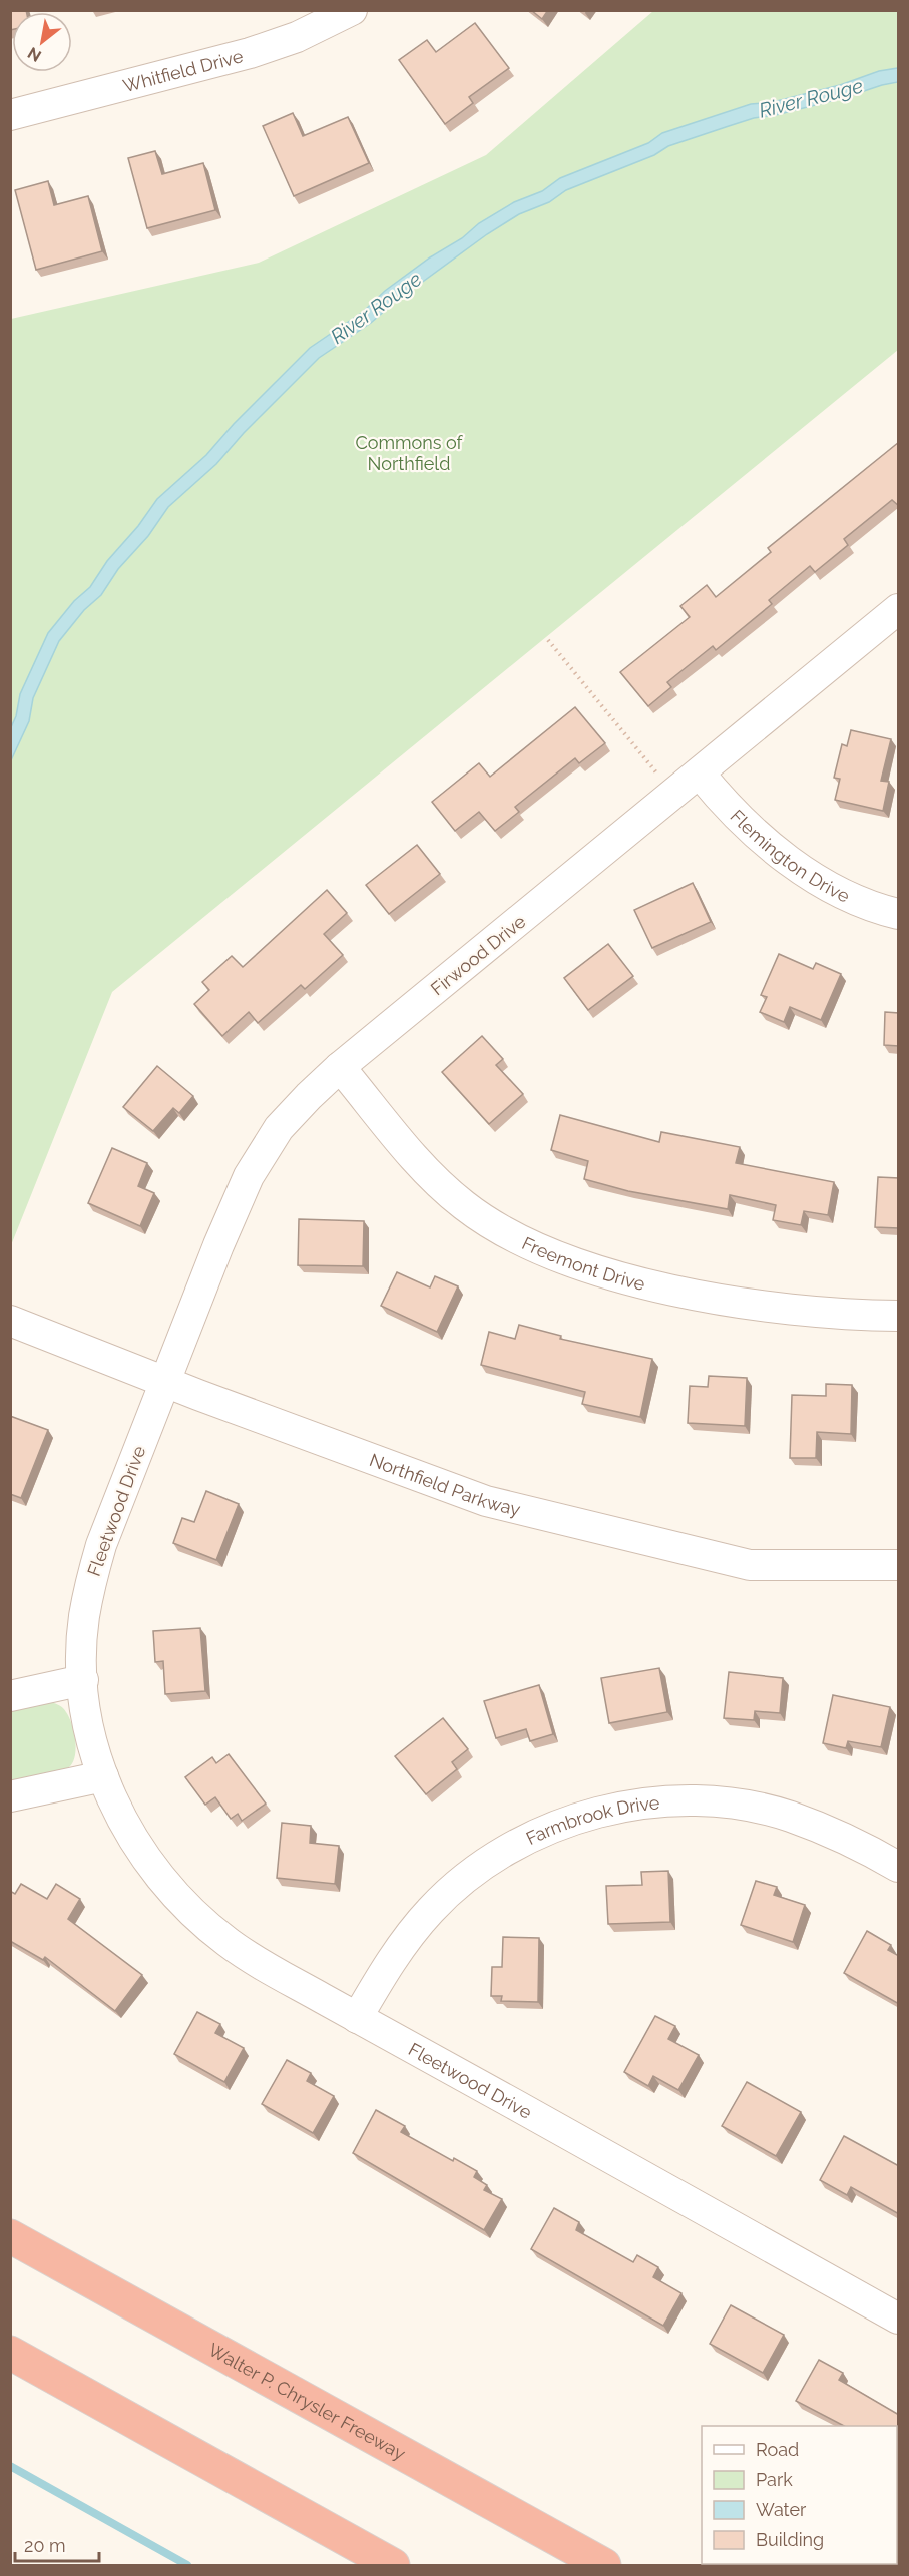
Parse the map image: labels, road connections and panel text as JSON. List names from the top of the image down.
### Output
{
  "streets": {
    "highway": ["Walter P. Chrysler Freeway"],
    "street": [
      "Whitfield Drive",
      "Flemington Drive",
      "Firwood Drive",
      "Freemont Drive",
      "Northfield Parkway",
      "Fleetwood Drive",
      "Farmbrook Drive"
    ]
  },
  "crossings": [
    ["Flemington Drive", "Firwood Drive"],
    ["Firwood Drive", "Freemont Drive"],
    ["Firwood Drive", "Northfield Parkway"],
    ["Firwood Drive", "Fleetwood Drive"],
    ["Northfield Parkway", "Fleetwood Drive"],
    ["Fleetwood Drive", "Farmbrook Drive"]
  ],
  "water": ["River Rouge"],
  "parks": ["Commons of Northfield"],
  "legend": [
    "Road",
    "Park",
    "Water",
    "Building"
  ],
  "scale_bar": "20 m",
  "north": "bottom left"
}
